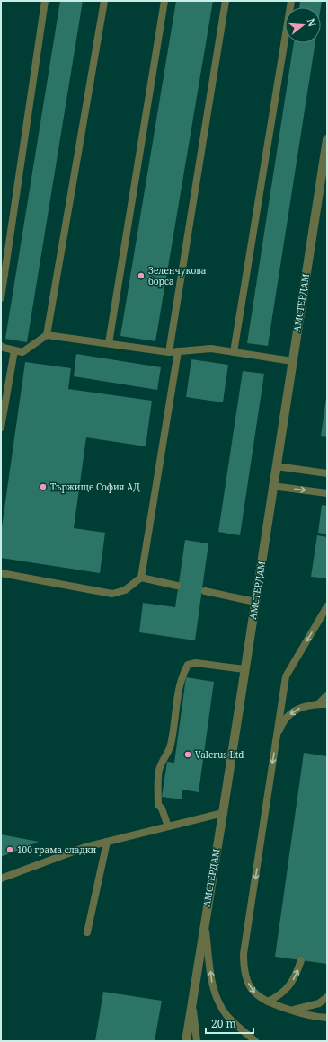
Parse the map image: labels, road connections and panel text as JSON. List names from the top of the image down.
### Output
{
  "streets": {
    "street": ["АМСТЕРДАМ"]
  },
  "places": [
    "Зеленчукова борса",
    "Тържище София АД",
    "Valerus Ltd",
    "100 грама сладки"
  ],
  "scale_bar": "20 m",
  "north": "right"
}
